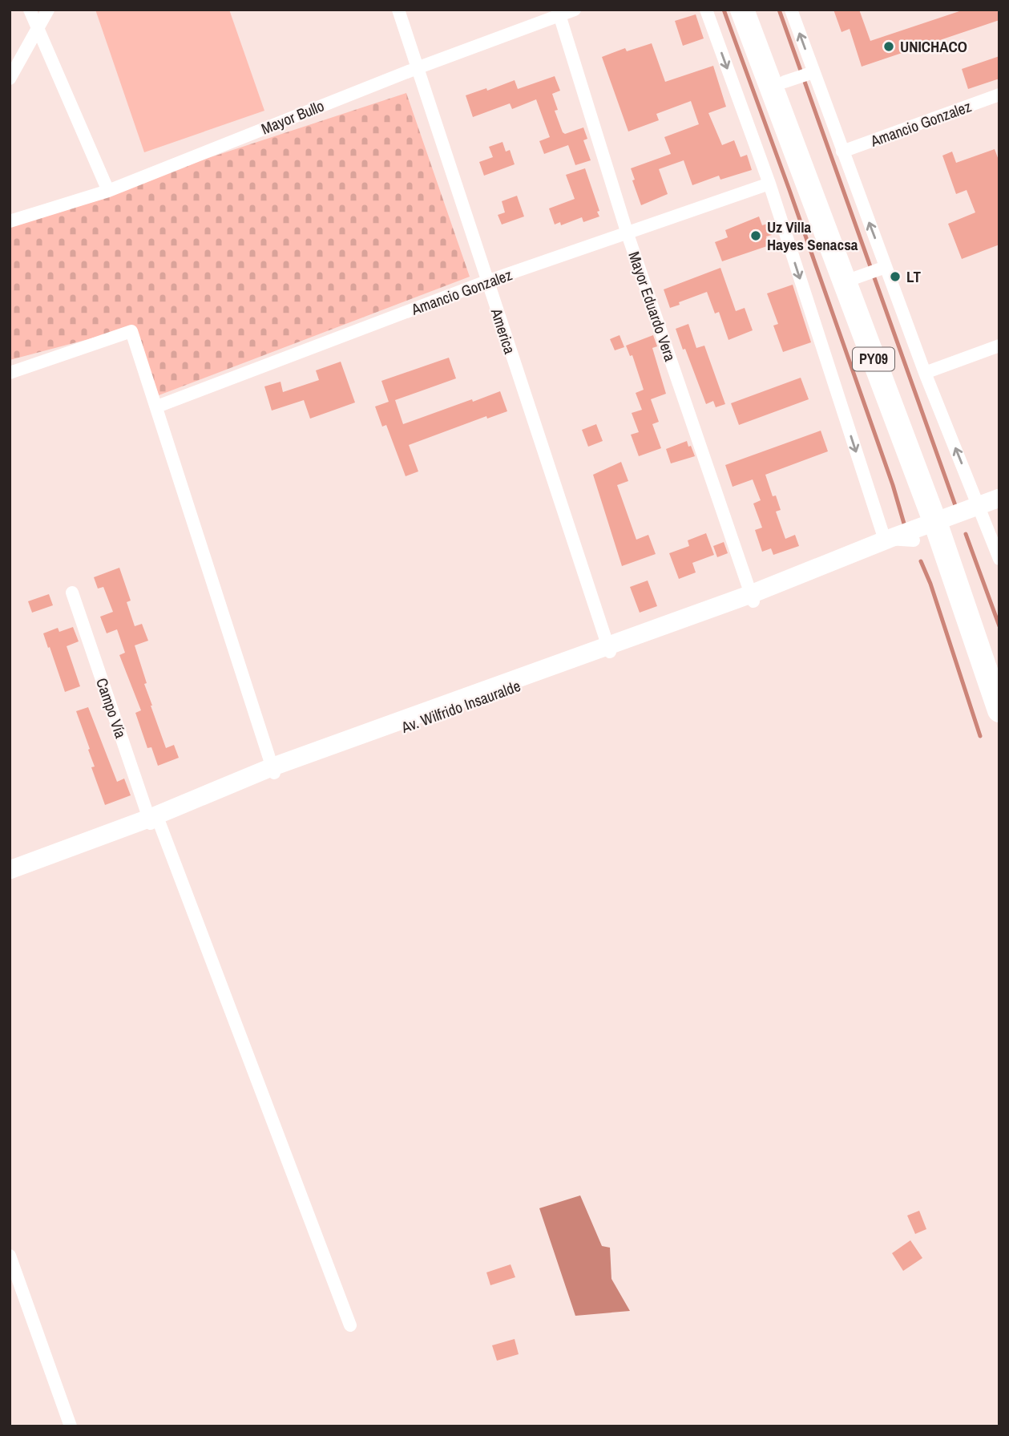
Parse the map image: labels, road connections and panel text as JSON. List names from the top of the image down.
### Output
{
  "streets": {
    "highway": ["PY09"],
    "street": [
      "Mayor Bullo",
      "Amancio Gonzalez",
      "Mayor Eduardo Vera",
      "America",
      "Av. Wilfrido Insauralde",
      "Campo Vía"
    ]
  },
  "crossings": [
    ["Mayor Bullo", "Mayor Eduardo Vera"],
    ["Mayor Bullo", "America"],
    ["Amancio Gonzalez", "Mayor Eduardo Vera"],
    ["Amancio Gonzalez", "America"],
    ["Mayor Eduardo Vera", "Av. Wilfrido Insauralde"],
    ["America", "Av. Wilfrido Insauralde"],
    ["PY09", "Av. Wilfrido Insauralde"],
    ["Av. Wilfrido Insauralde", "Campo Vía"]
  ],
  "places": ["UNICHACO", "Uz Villa Hayes Senacsa", "LT"]
}
